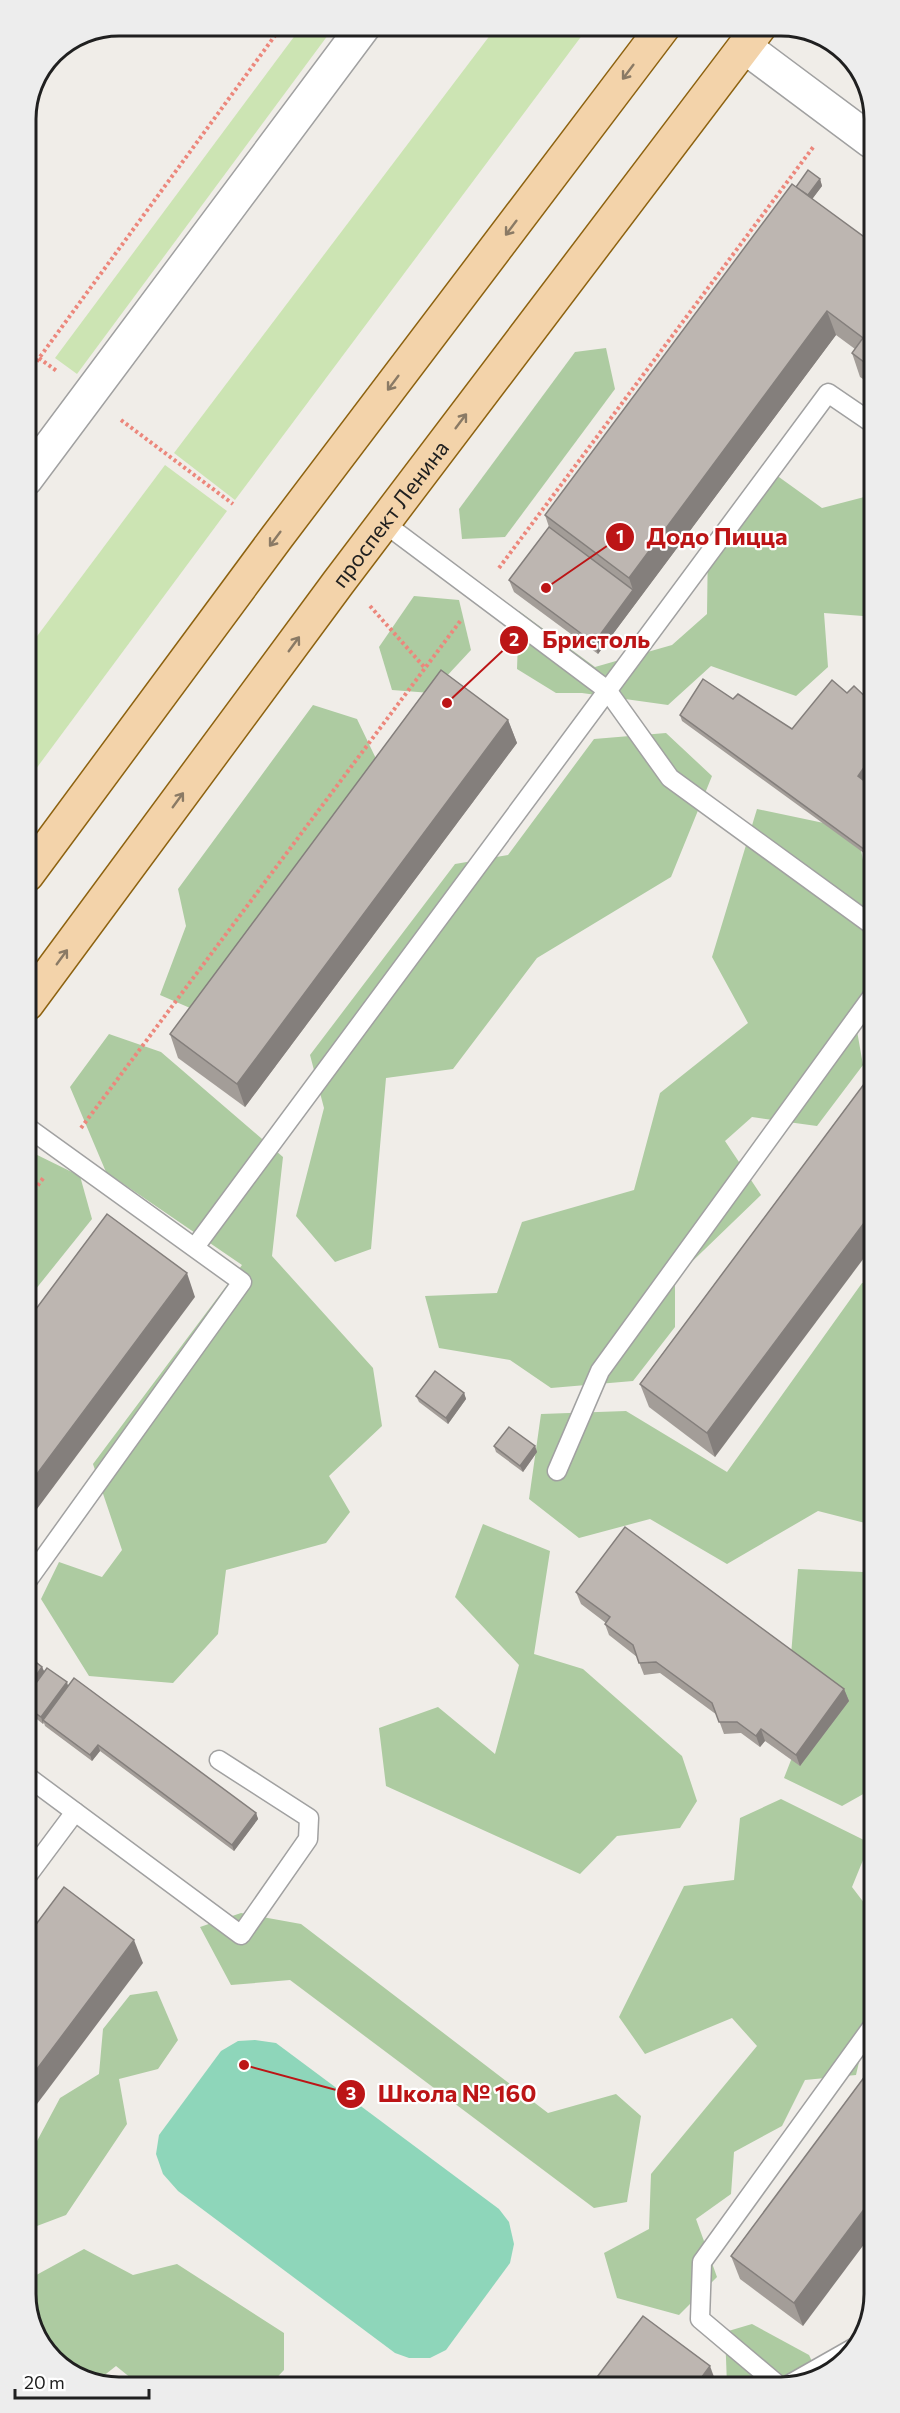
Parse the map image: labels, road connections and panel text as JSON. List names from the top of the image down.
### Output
{
  "streets": {
    "main road": ["проспект Ленина"]
  },
  "places": ["Додо Пицца", "Бристоль", "Школа № 160"],
  "scale_bar": "20 m"
}
